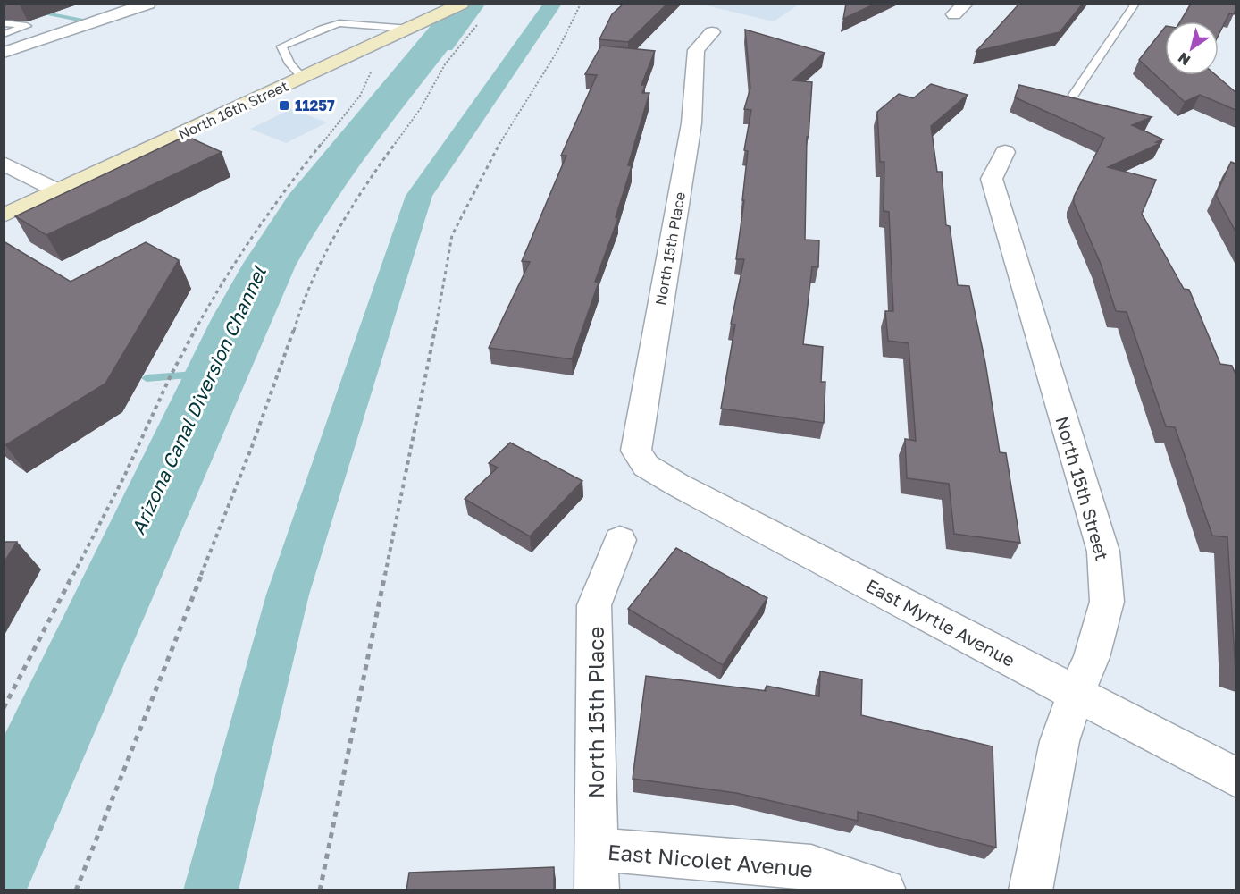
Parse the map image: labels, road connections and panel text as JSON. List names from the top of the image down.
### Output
{
  "streets": {
    "main road": ["North 16th Street"],
    "street": [
      "North 15th Place",
      "North 15th Street",
      "East Myrtle Avenue",
      "East Nicolet Avenue"
    ]
  },
  "crossings": [
    ["North 15th Place", "East Myrtle Avenue"],
    ["North 15th Place", "East Nicolet Avenue"],
    ["North 15th Street", "East Myrtle Avenue"]
  ],
  "water": ["Arizona Canal Diversion Channel"],
  "places": {
    "transit": ["11257"]
  },
  "north": "bottom left"
}
